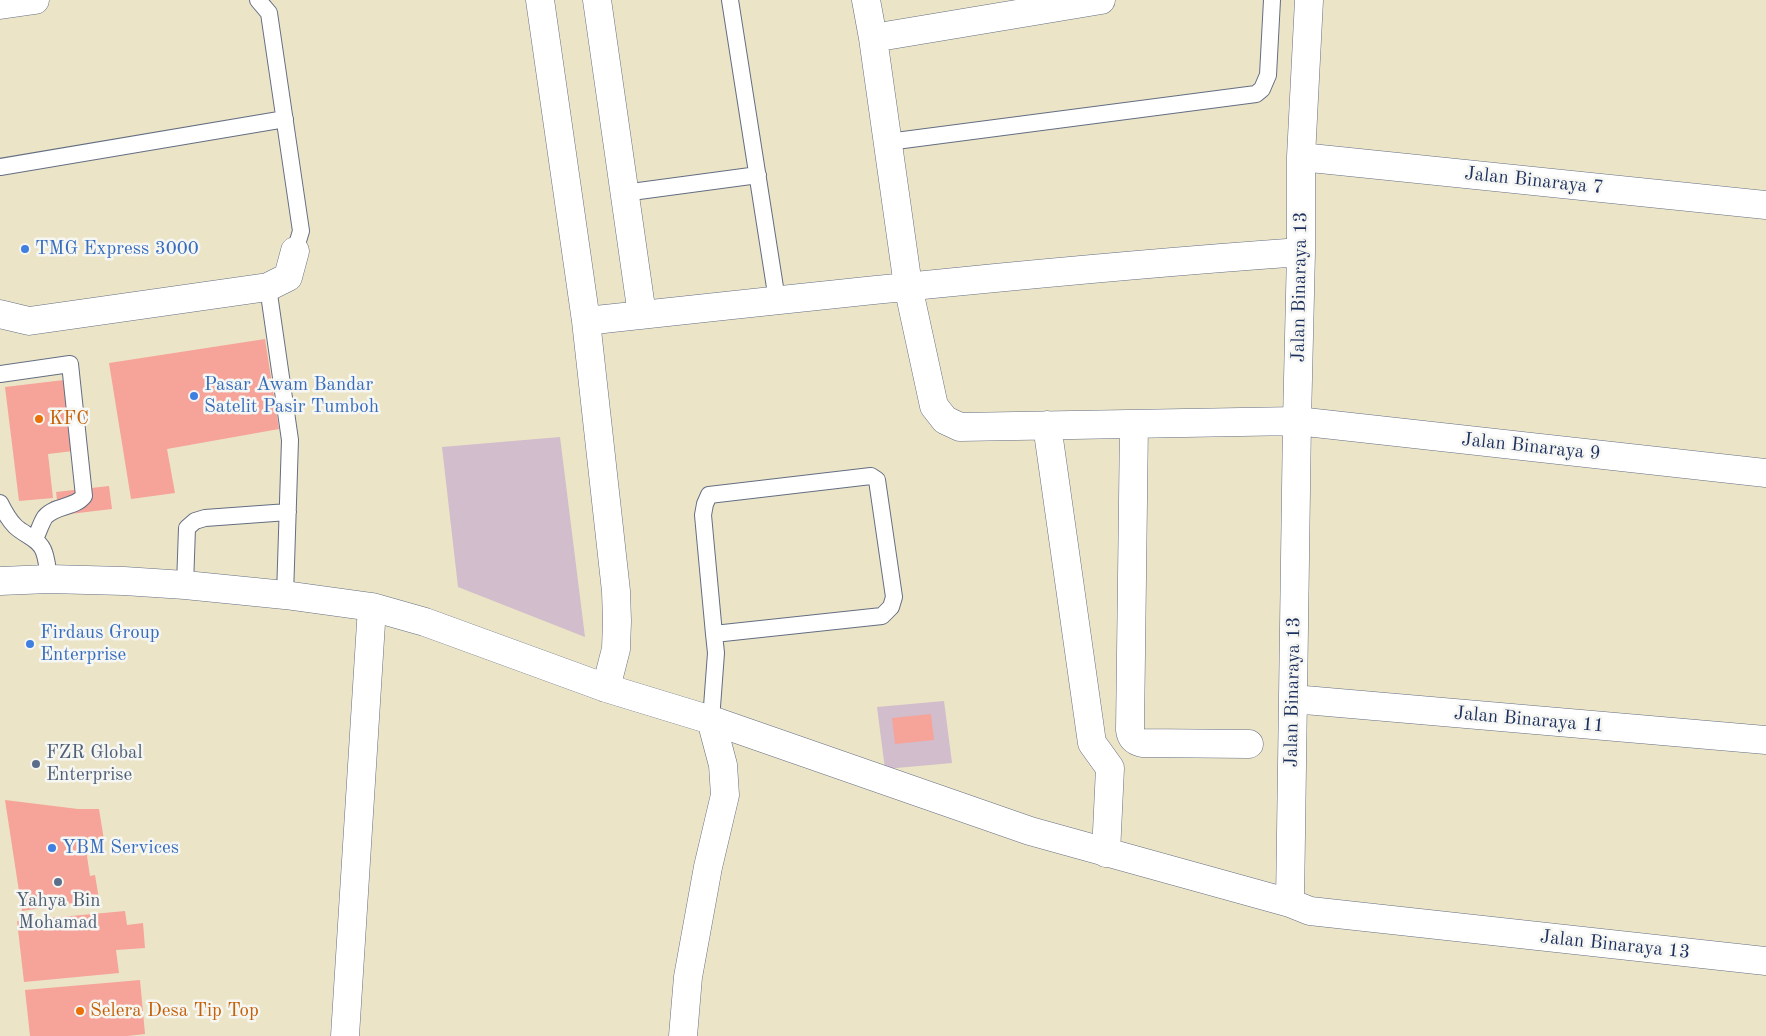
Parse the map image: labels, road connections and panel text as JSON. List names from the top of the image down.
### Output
{
  "streets": {
    "street": [
      "Jalan Binaraya 7",
      "Jalan Binaraya 13",
      "Jalan Binaraya 9",
      "Jalan Binaraya 11"
    ]
  },
  "crossings": [
    ["Jalan Binaraya 7", "Jalan Binaraya 13"],
    ["Jalan Binaraya 13", "Jalan Binaraya 9"],
    ["Jalan Binaraya 13", "Jalan Binaraya 11"]
  ],
  "places": [
    "TMG Express 3000",
    "Pasar Awam Bandar Satelit Pasir Tumboh",
    "KFC",
    "Firdaus Group Enterprise",
    "FZR Global Enterprise",
    "YBM Services",
    "Yahya Bin Mohamad",
    "Selera Desa Tip Top"
  ]
}
